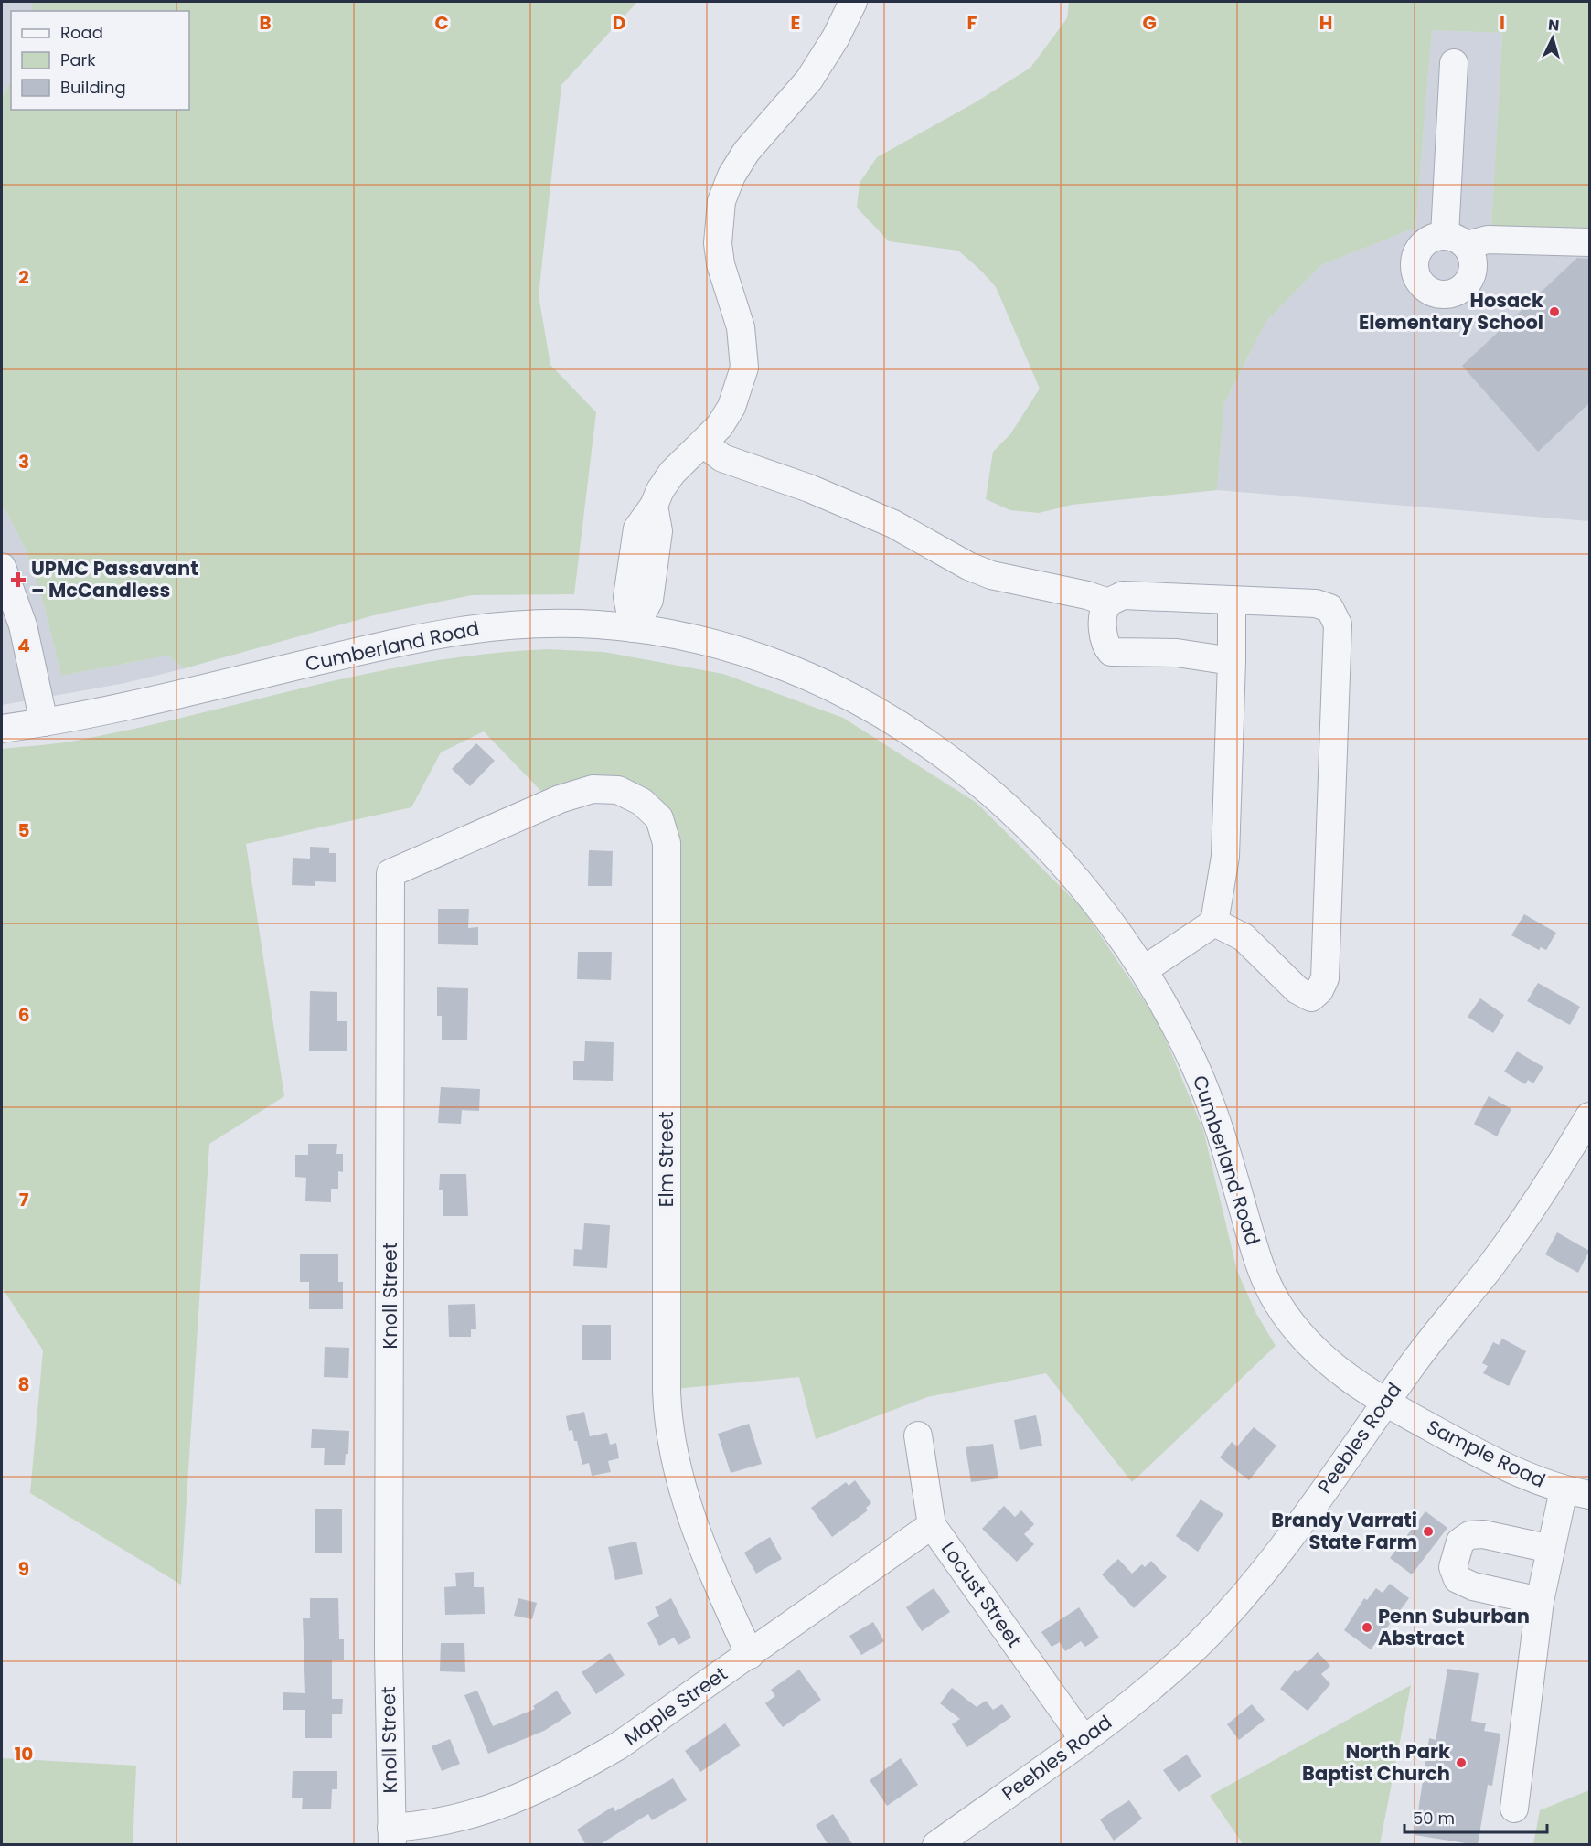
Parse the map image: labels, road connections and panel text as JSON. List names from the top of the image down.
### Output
{
  "streets": {
    "street": [
      "Cumberland Road",
      "Elm Street",
      "Knoll Street",
      "Peebles Road",
      "Sample Road",
      "Locust Street",
      "Maple Street"
    ]
  },
  "crossings": [
    ["Cumberland Road", "Peebles Road"],
    ["Cumberland Road", "Sample Road"],
    ["Elm Street", "Knoll Street"],
    ["Elm Street", "Maple Street"],
    ["Knoll Street", "Maple Street"],
    ["Peebles Road", "Sample Road"],
    ["Peebles Road", "Locust Street"],
    ["Locust Street", "Maple Street"]
  ],
  "places": {
    "other": [
      "Hosack Elementary School",
      "Brandy Varrati State Farm",
      "Penn Suburban Abstract",
      "North Park Baptist Church"
    ],
    "health": ["UPMC Passavant – McCandless"]
  },
  "legend": ["Road", "Park", "Building"],
  "scale_bar": "50 m",
  "north": "top",
  "grid": {
    "columns": [
      "B",
      "C",
      "D",
      "E",
      "F",
      "G",
      "H",
      "I"
    ],
    "rows": [
      "2",
      "3",
      "4",
      "5",
      "6",
      "7",
      "8",
      "9",
      "10"
    ]
  }
}
